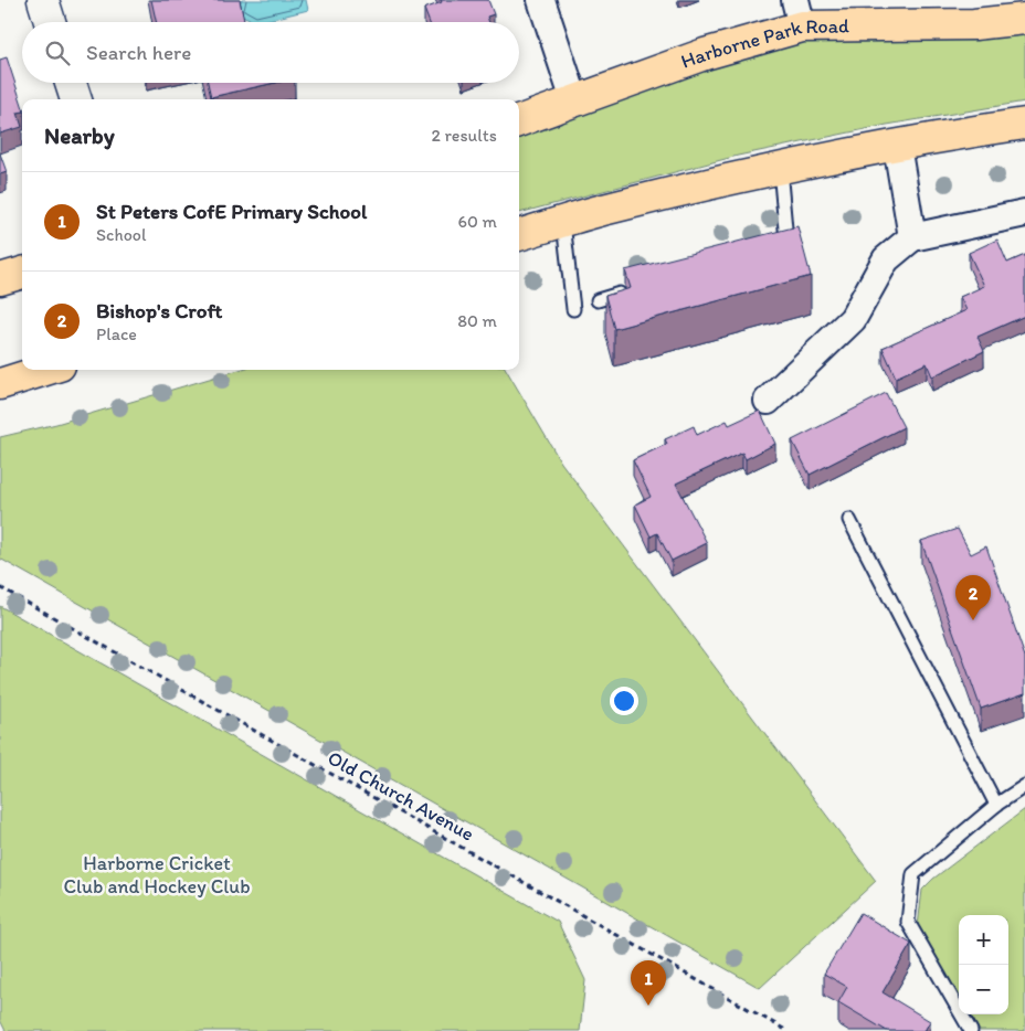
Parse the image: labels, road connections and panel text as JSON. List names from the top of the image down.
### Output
{
  "streets": {
    "main road": ["Harborne Park Road"],
    "path": ["Old Church Avenue"]
  },
  "parks": ["Harborne Cricket Club and Hockey Club"],
  "page": {
    "search": "Search here",
    "heading": ["Nearby", "2 results"],
    "list": [
      {
        "mark": "1",
        "name": "St Peters CofE Primary School",
        "note": "School",
        "value": "60 m"
      },
      {
        "mark": "2",
        "name": "Bishop's Croft",
        "note": "Place",
        "value": "80 m"
      }
    ],
    "pins": ["2", "1"],
    "map_buttons": ["+", "−"]
  }
}
